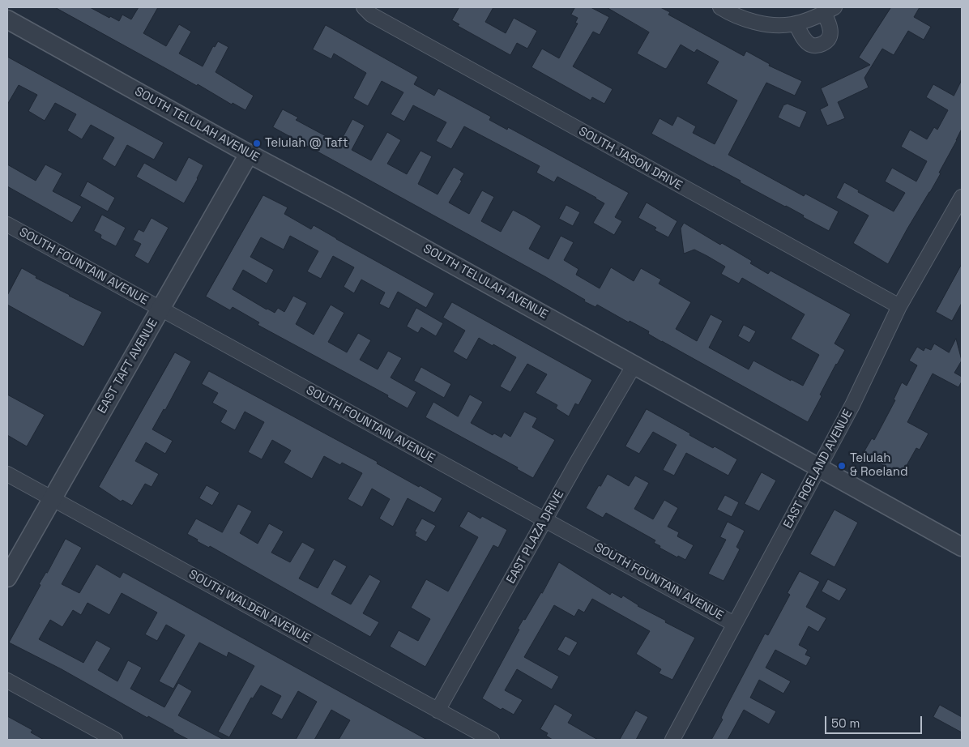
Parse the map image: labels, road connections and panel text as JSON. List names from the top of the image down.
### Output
{
  "streets": {
    "street": [
      "SOUTH TELULAH AVENUE",
      "SOUTH JASON DRIVE",
      "SOUTH FOUNTAIN AVENUE",
      "EAST TAFT AVENUE",
      "EAST ROELAND AVENUE",
      "EAST PLAZA DRIVE",
      "SOUTH WALDEN AVENUE"
    ]
  },
  "crossings": [
    ["SOUTH TELULAH AVENUE", "EAST TAFT AVENUE"],
    ["SOUTH TELULAH AVENUE", "EAST ROELAND AVENUE"],
    ["SOUTH TELULAH AVENUE", "EAST PLAZA DRIVE"],
    ["SOUTH JASON DRIVE", "EAST ROELAND AVENUE"],
    ["SOUTH FOUNTAIN AVENUE", "EAST TAFT AVENUE"],
    ["SOUTH FOUNTAIN AVENUE", "EAST ROELAND AVENUE"],
    ["SOUTH FOUNTAIN AVENUE", "EAST PLAZA DRIVE"],
    ["EAST TAFT AVENUE", "SOUTH WALDEN AVENUE"],
    ["EAST PLAZA DRIVE", "SOUTH WALDEN AVENUE"]
  ],
  "places": ["Telulah @ Taft", "Telulah & Roeland"],
  "scale_bar": "50 m"
}
